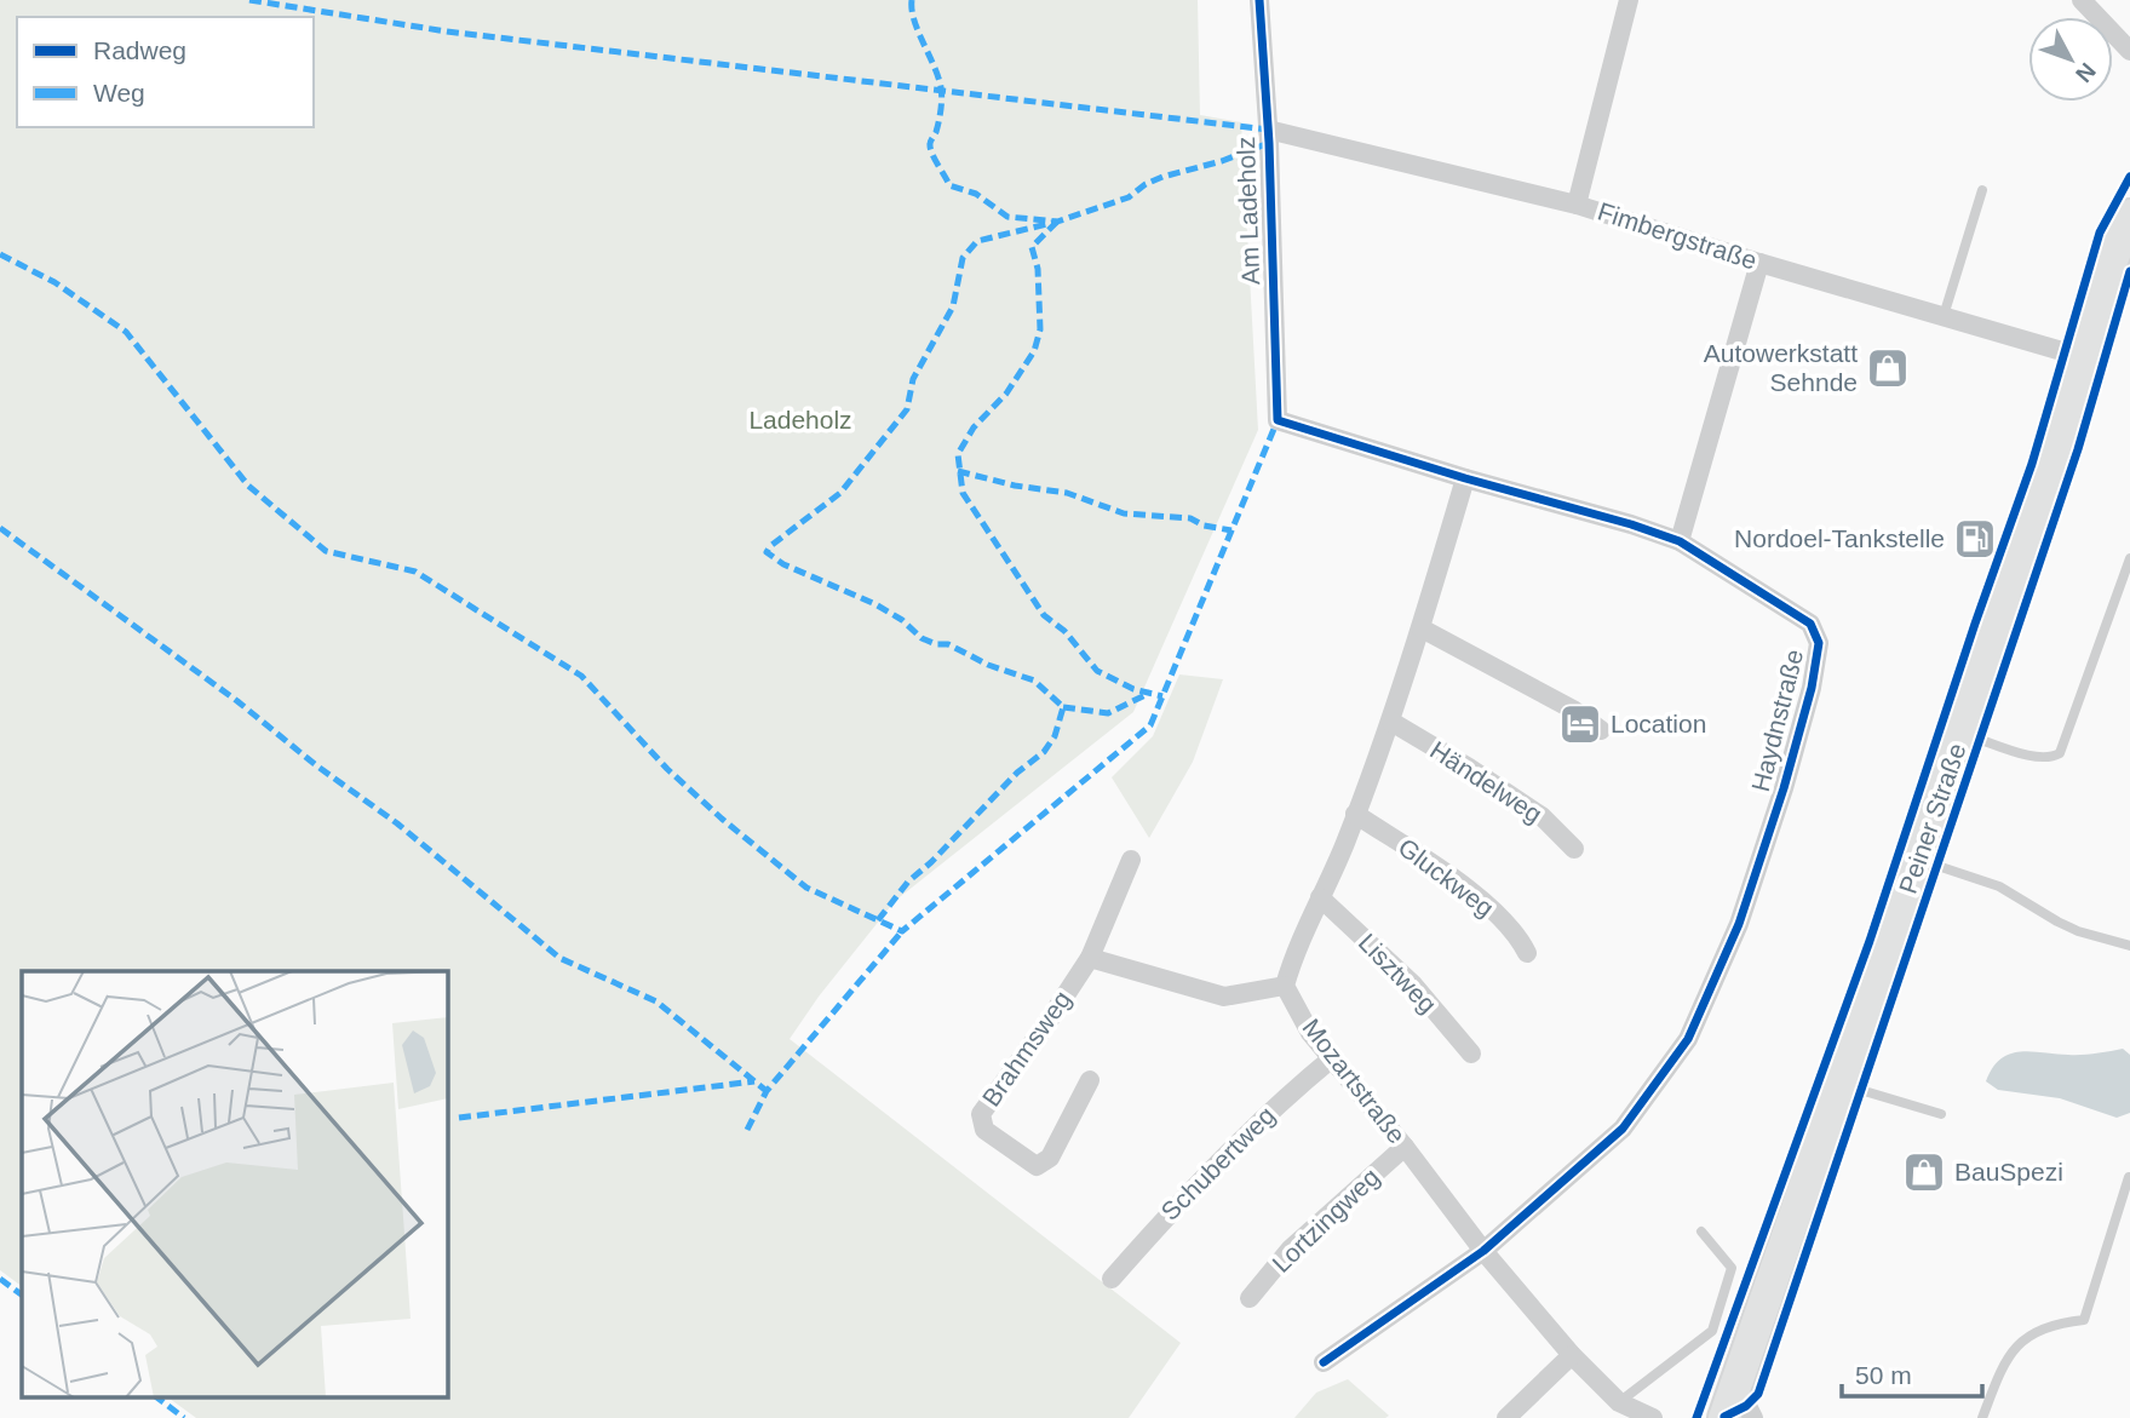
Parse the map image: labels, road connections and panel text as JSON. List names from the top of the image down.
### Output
{
  "streets": {
    "main road": ["Peiner Straße"],
    "street": [
      "Am Ladeholz",
      "Fimbergstraße",
      "Haydnstraße",
      "Händelweg",
      "Gluckweg",
      "Lisztweg",
      "Brahmsweg",
      "Mozartstraße",
      "Schubertweg",
      "Lortzingweg"
    ]
  },
  "crossings": [
    ["Am Ladeholz", "Fimbergstraße"],
    ["Am Ladeholz", "Haydnstraße"],
    ["Fimbergstraße", "Peiner Straße"],
    ["Haydnstraße", "Mozartstraße"],
    ["Mozartstraße", "Schubertweg"],
    ["Mozartstraße", "Lortzingweg"]
  ],
  "parks": ["Ladeholz"],
  "places": {
    "shop": ["Autowerkstatt Sehnde", "BauSpezi"],
    "fuel station": ["Nordoel-Tankstelle"],
    "hotel": ["Location"]
  },
  "legend": ["Radweg", "Weg"],
  "scale_bar": "50 m",
  "north": "bottom right"
}
